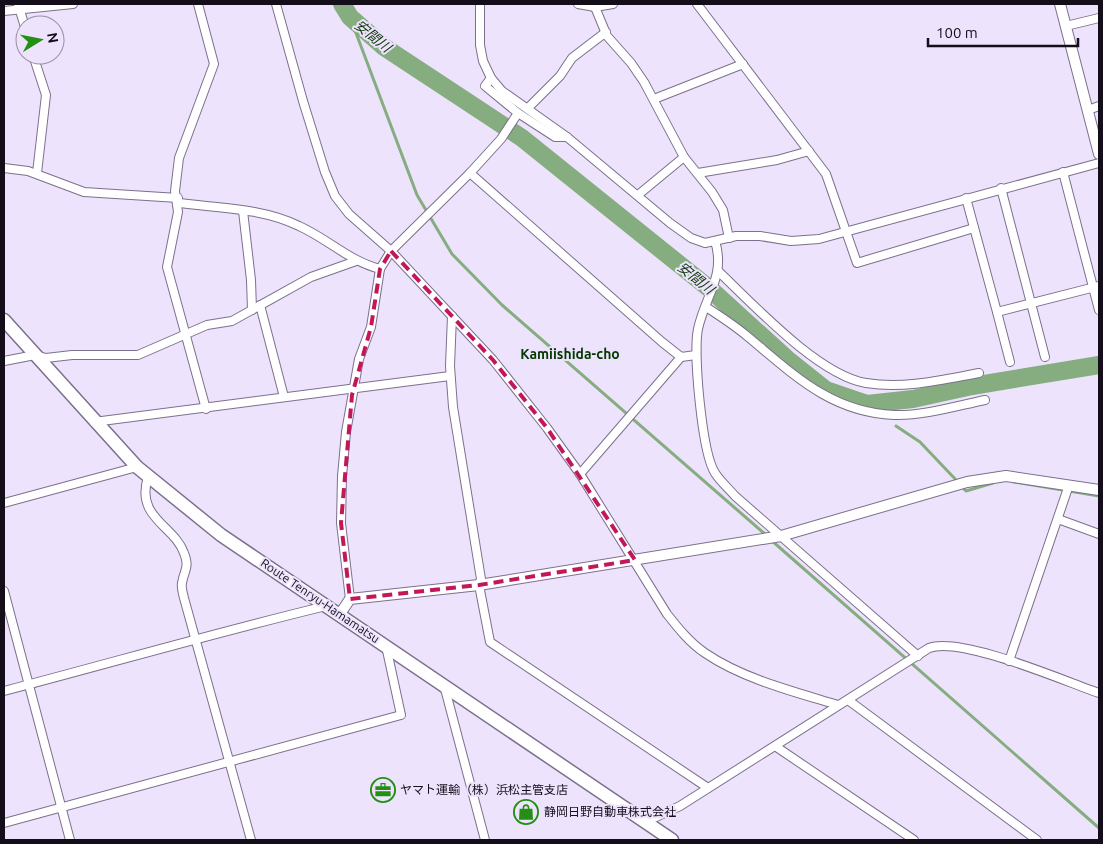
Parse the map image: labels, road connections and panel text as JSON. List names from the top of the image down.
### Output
{
  "streets": {
    "main road": ["Route Tenryu-Hamamatsu"]
  },
  "districts": ["Kamiishida-cho"],
  "water": ["安間川"],
  "places": {
    "office": ["ヤマト運輸（株）浜松主管支店"],
    "shop": ["静岡日野自動車株式会社"]
  },
  "scale_bar": "100 m",
  "north": "right"
}
